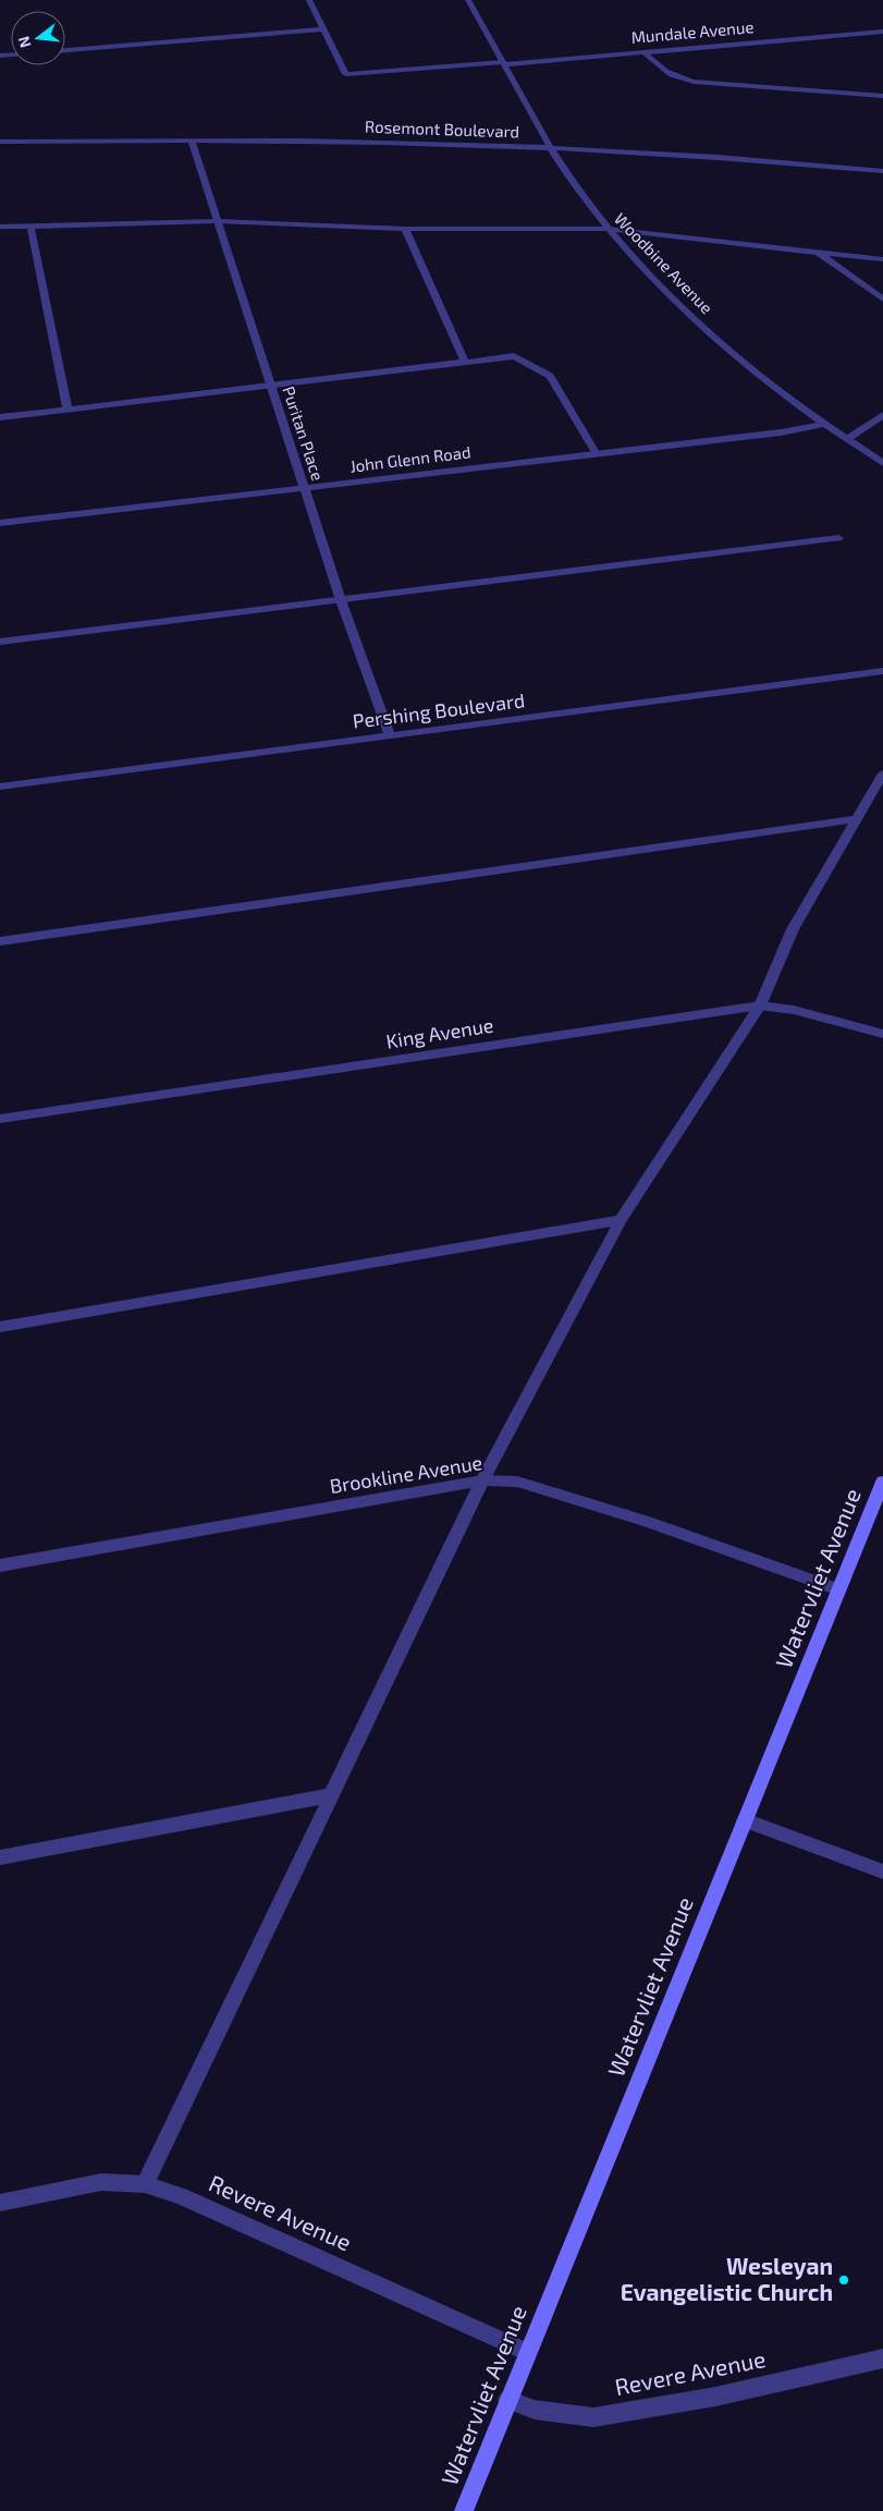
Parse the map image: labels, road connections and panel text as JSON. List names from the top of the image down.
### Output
{
  "streets": {
    "street": [
      "Mundale Avenue",
      "Rosemont Boulevard",
      "Woodbine Avenue",
      "Puritan Place",
      "John Glenn Road",
      "Pershing Boulevard",
      "King Avenue",
      "Brookline Avenue",
      "Watervliet Avenue",
      "Revere Avenue"
    ]
  },
  "crossings": [
    ["Mundale Avenue", "Woodbine Avenue"],
    ["Rosemont Boulevard", "Woodbine Avenue"],
    ["Rosemont Boulevard", "Puritan Place"],
    ["Woodbine Avenue", "John Glenn Road"],
    ["Puritan Place", "John Glenn Road"],
    ["Puritan Place", "Pershing Boulevard"],
    ["Brookline Avenue", "Watervliet Avenue"],
    ["Watervliet Avenue", "Revere Avenue"]
  ],
  "places": ["Wesleyan Evangelistic Church"],
  "north": "left"
}
